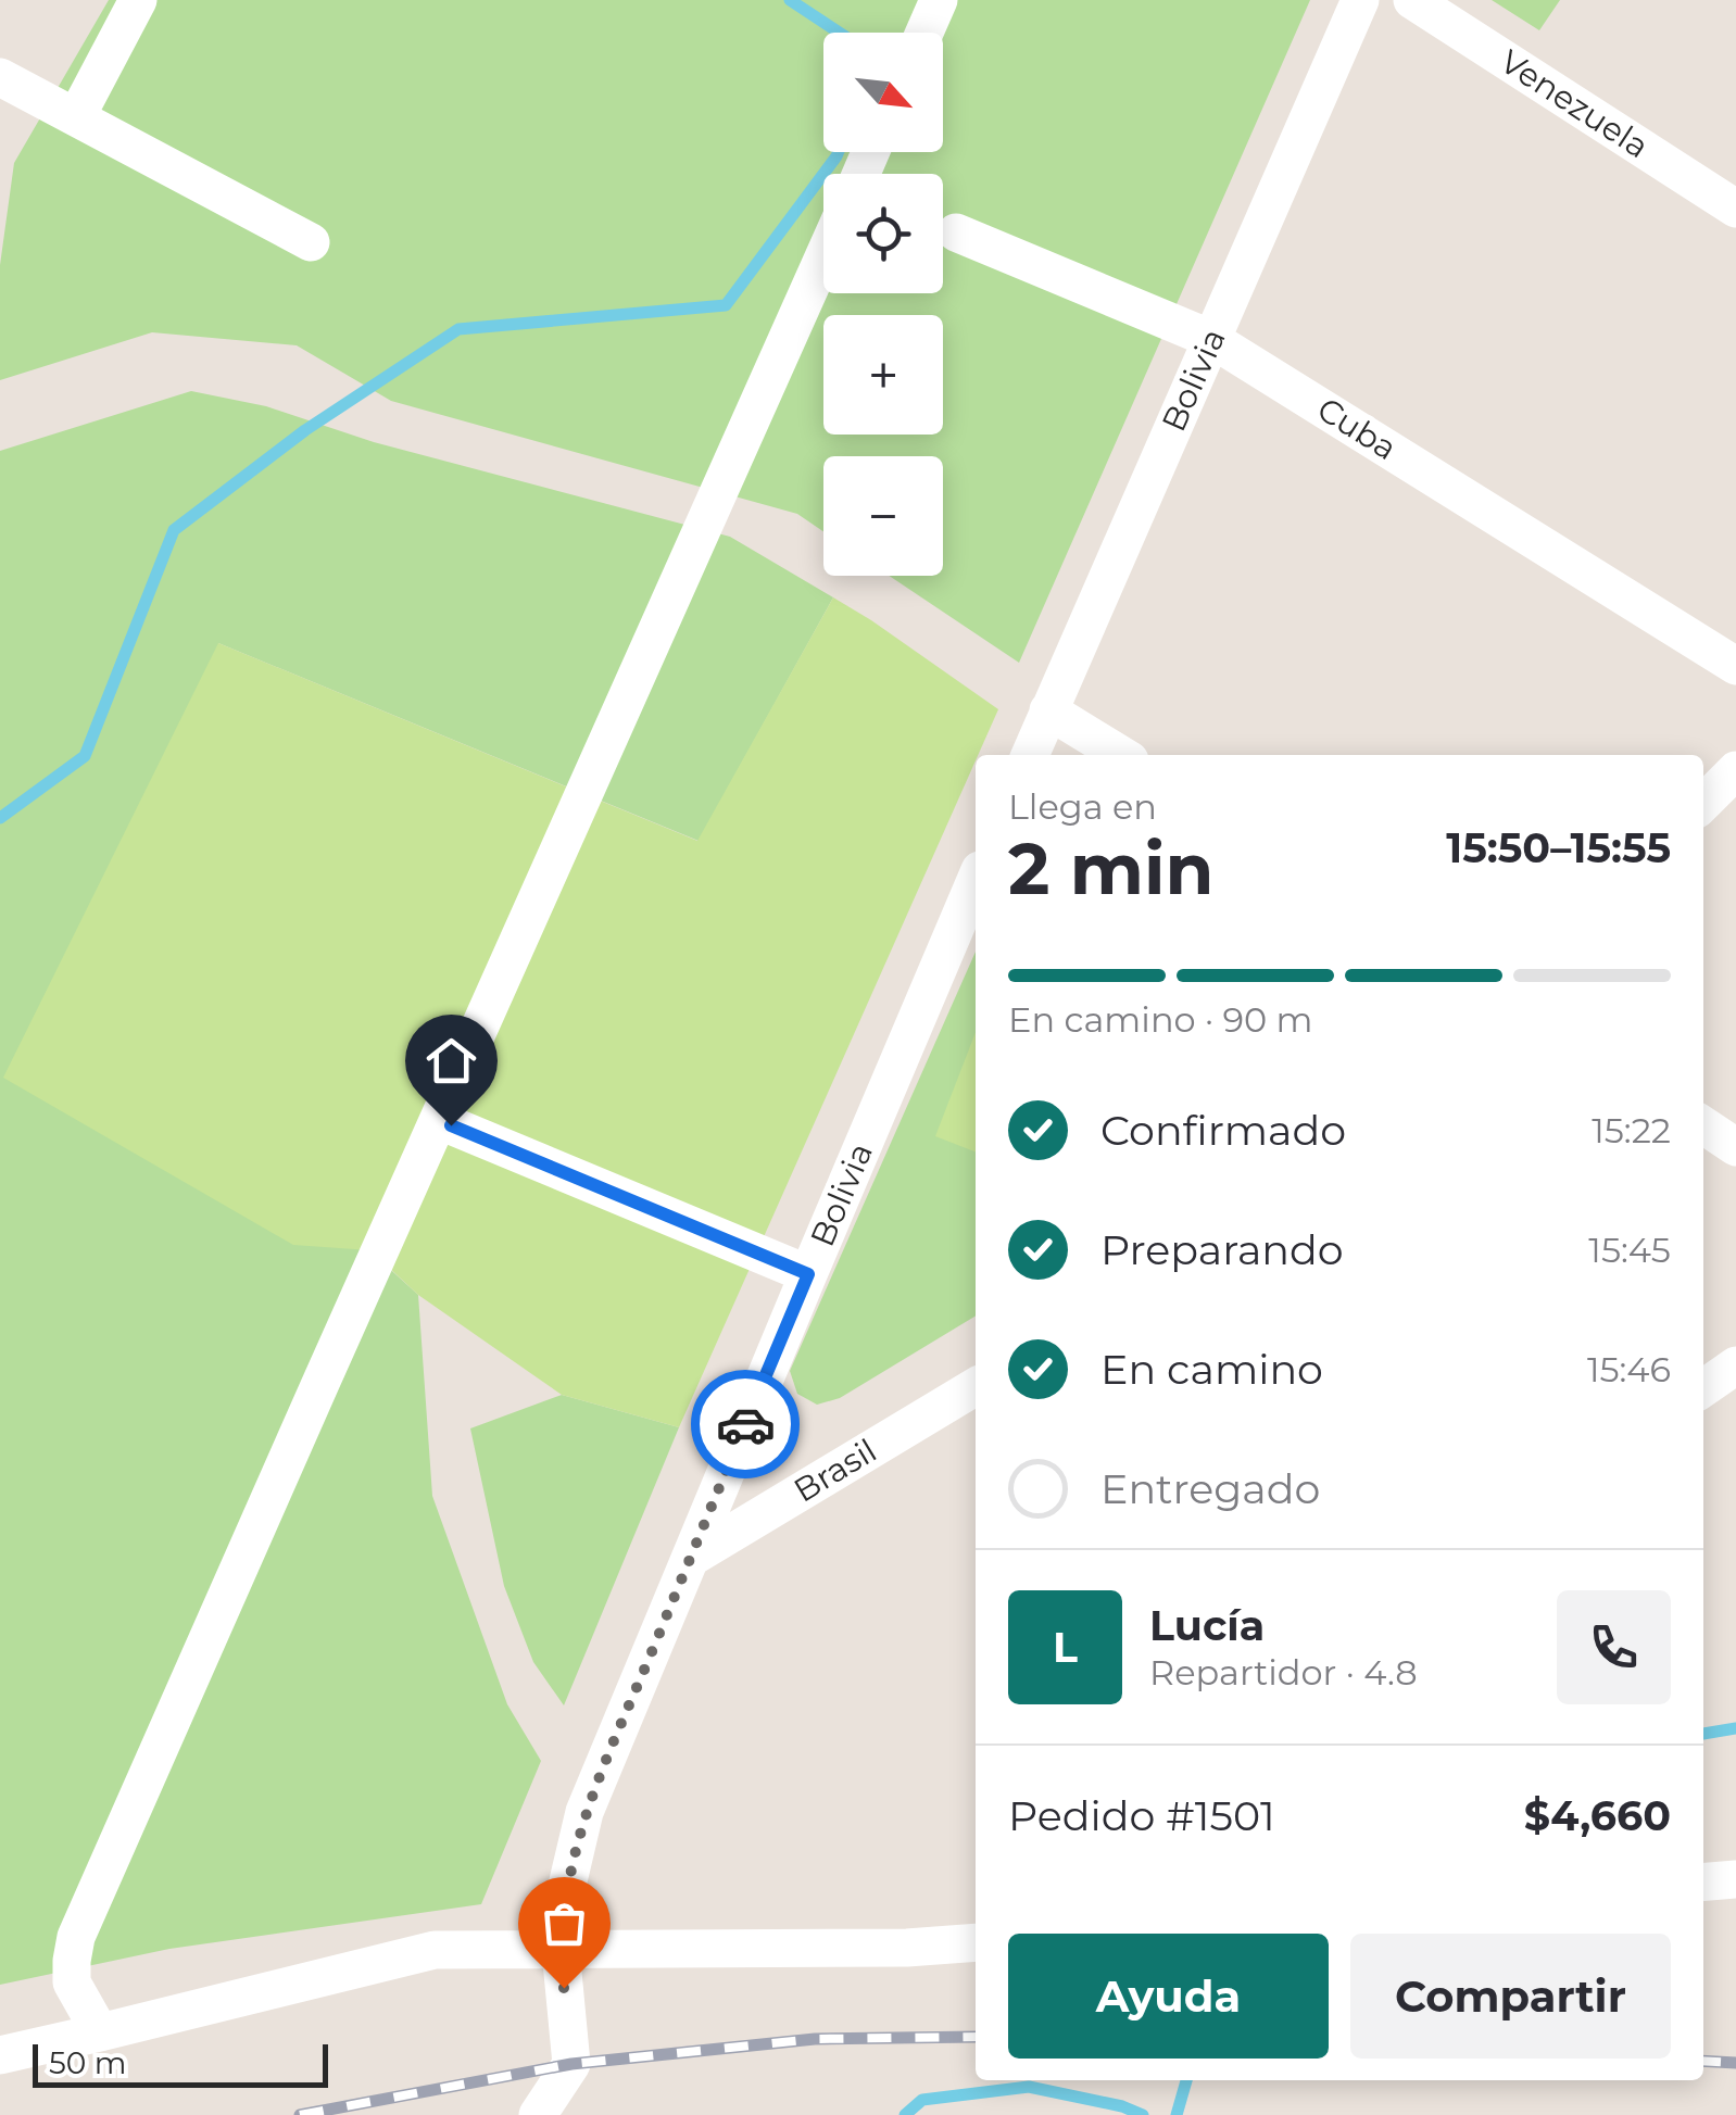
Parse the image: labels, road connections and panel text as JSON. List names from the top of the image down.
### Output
{
  "streets": {
    "street": [
      "Venezuela",
      "Bolivia",
      "Cuba",
      "Brasil"
    ]
  },
  "crossings": [
    ["Bolivia", "Cuba"],
    ["Bolivia", "Brasil"]
  ],
  "scale_bar": "50 m",
  "north": "bottom right",
  "page": {
    "map_buttons": ["+", "−"],
    "heading": ["2 min", "Llega en", "15:50–15:55"],
    "panel": [
      "Lucía",
      "Repartidor · 4.8",
      "Pedido #1501",
      "$4,660"
    ],
    "bar": "En camino · 90 m",
    "list": [
      ["Confirmado", "15:22"],
      ["Preparando", "15:45"],
      ["En camino", "15:46"],
      "Entregado"
    ],
    "round": "L",
    "buttons": ["Ayuda", "Compartir"],
    "scale": "50 m"
  }
}
